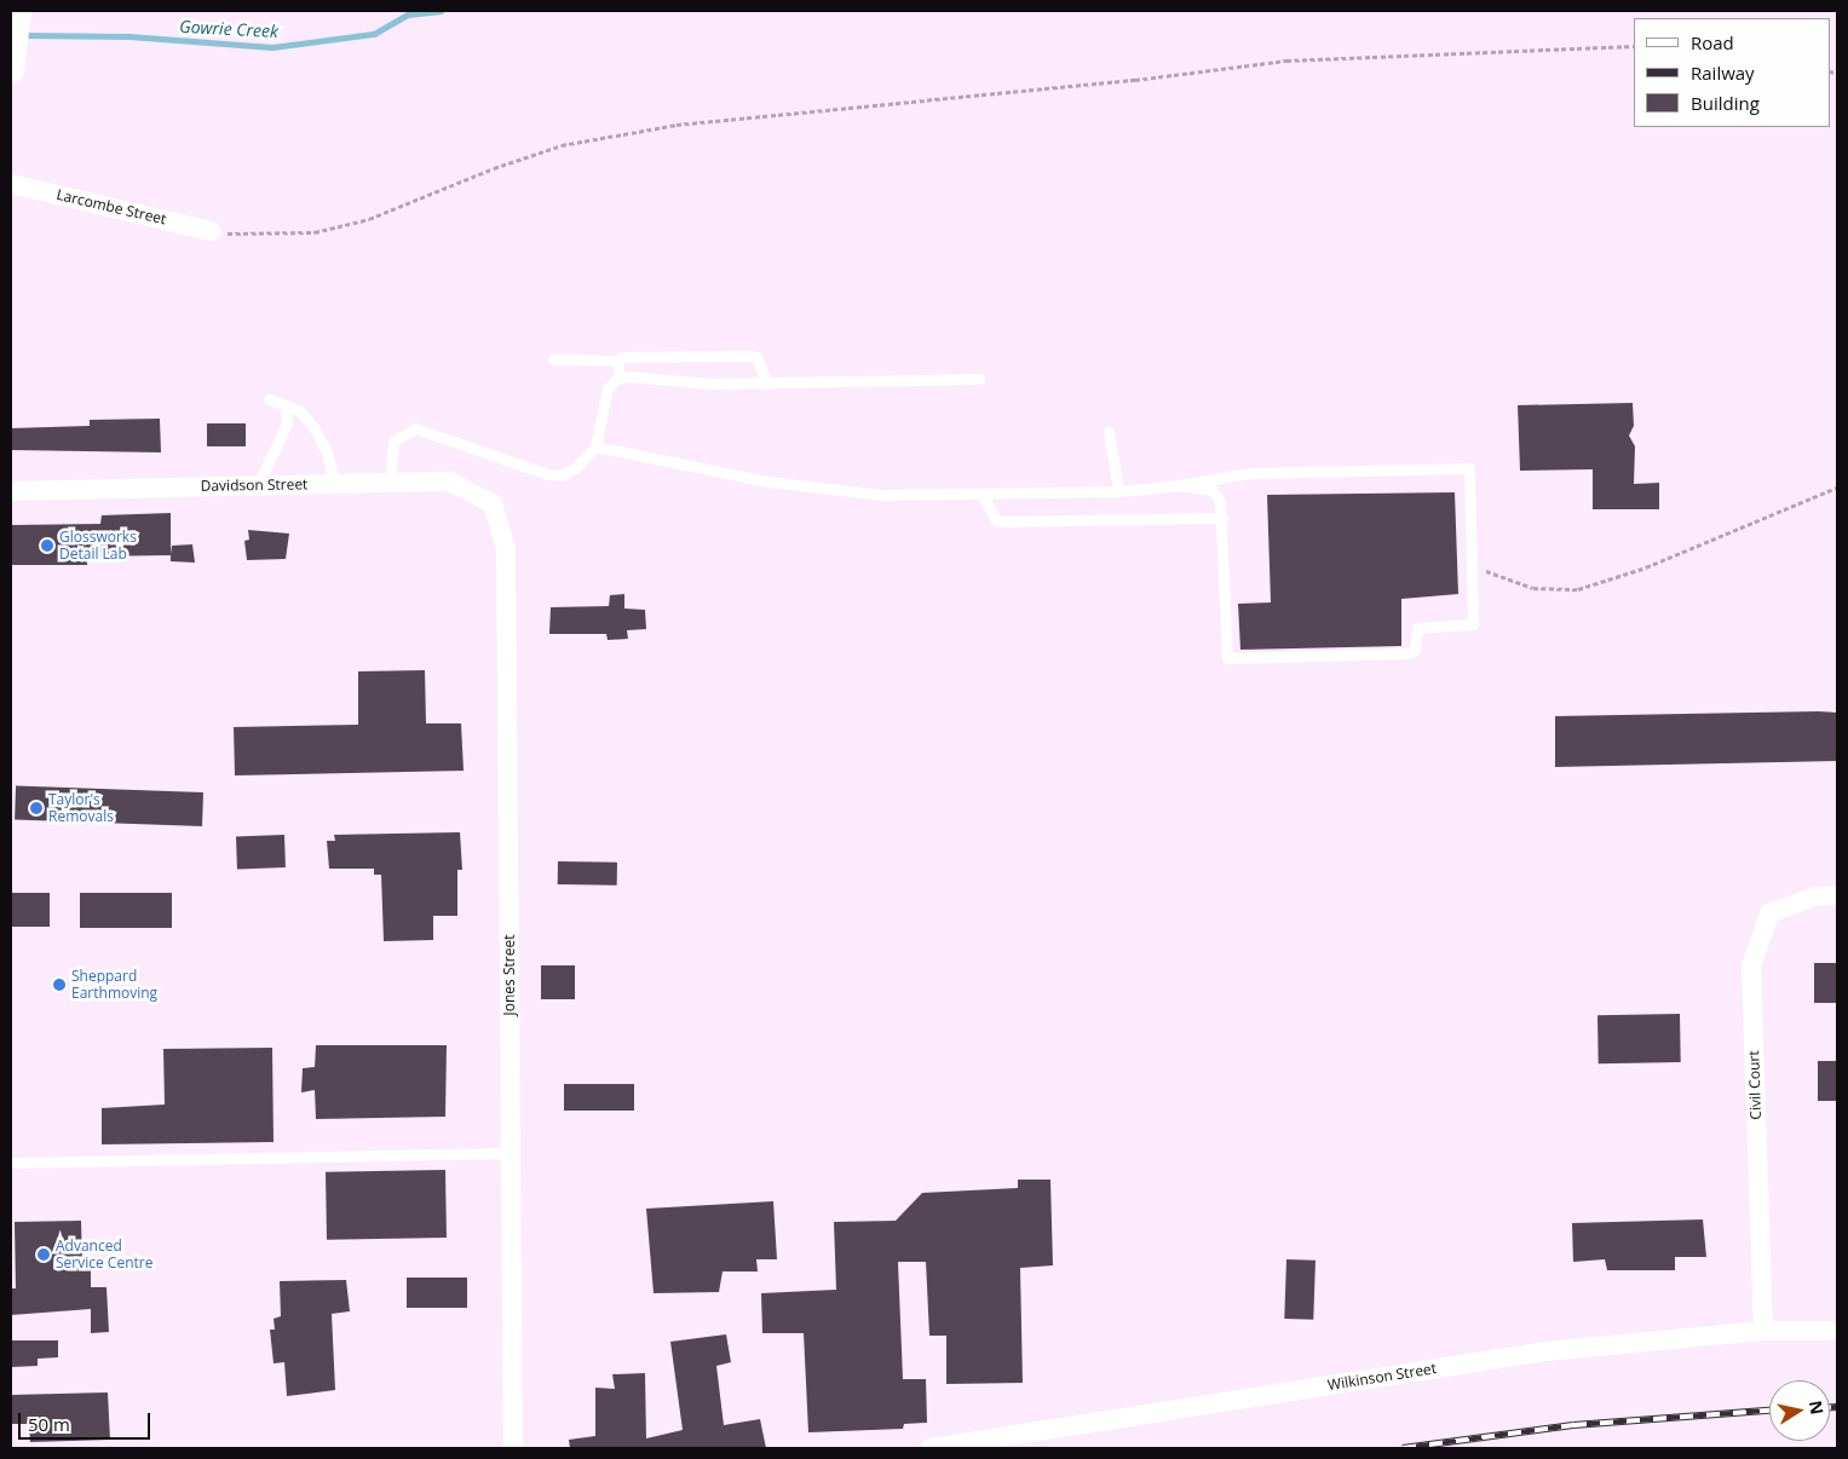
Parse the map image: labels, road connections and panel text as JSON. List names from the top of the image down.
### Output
{
  "streets": {
    "street": [
      "Larcombe Street",
      "Davidson Street",
      "Jones Street",
      "Civil Court",
      "Wilkinson Street"
    ]
  },
  "crossings": [
    ["Davidson Street", "Jones Street"],
    ["Civil Court", "Wilkinson Street"]
  ],
  "water": ["Gowrie Creek"],
  "places": [
    "Glossworks Detail Lab",
    "Taylor's Removals",
    "Sheppard Earthmoving",
    "Advanced Service Centre"
  ],
  "legend": ["Road", "Railway", "Building"],
  "scale_bar": "50 m",
  "north": "right"
}
